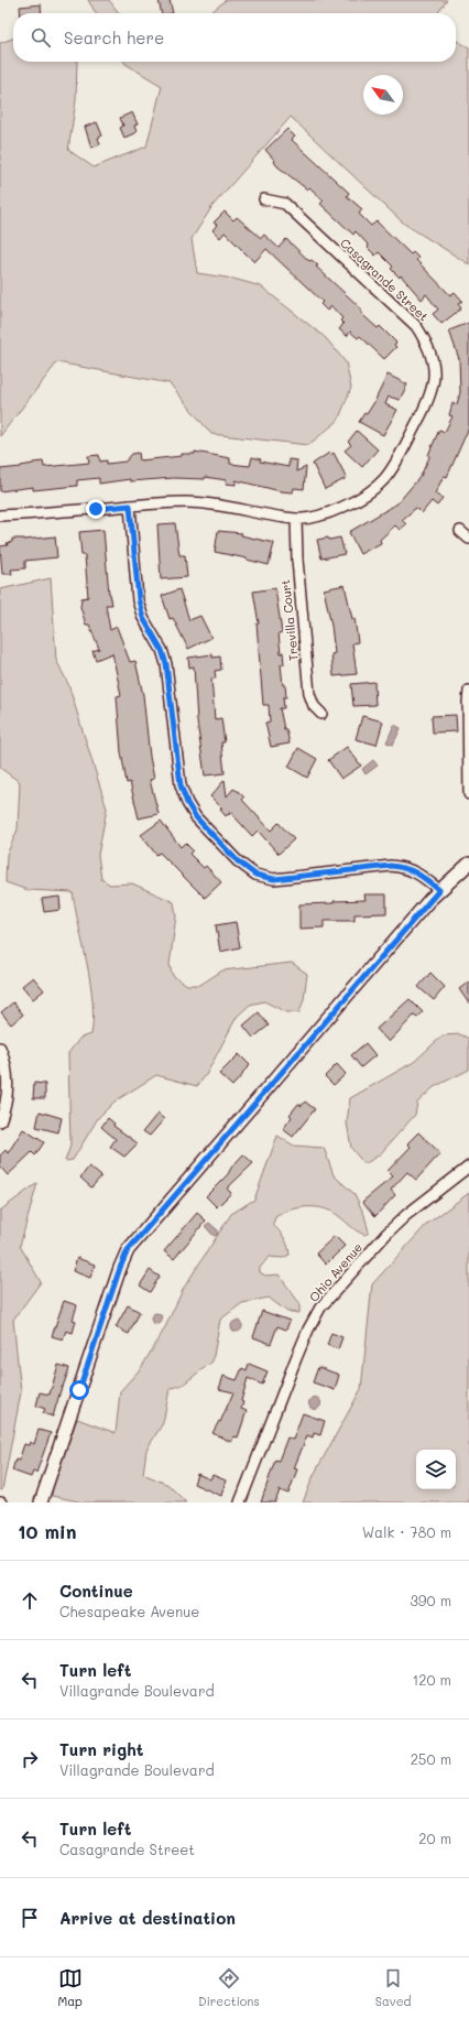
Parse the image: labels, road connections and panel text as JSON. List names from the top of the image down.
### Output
{
  "streets": {
    "street": ["Casagrande Street", "Trevilla Court", "Ohio Avenue"]
  },
  "crossings": [
    ["Casagrande Street", "Trevilla Court"]
  ],
  "north": "top left",
  "page": {
    "search": "Search here",
    "heading": ["10 min", "Walk · 780 m"],
    "list": [
      ["Continue", "Chesapeake Avenue", "390 m"],
      ["Turn left", "Villagrande Boulevard", "120 m"],
      ["Turn right", "Villagrande Boulevard", "250 m"],
      ["Turn left", "Casagrande Street", "20 m"],
      "Arrive at destination"
    ],
    "nav": ["Map", "Directions", "Saved"]
  }
}
